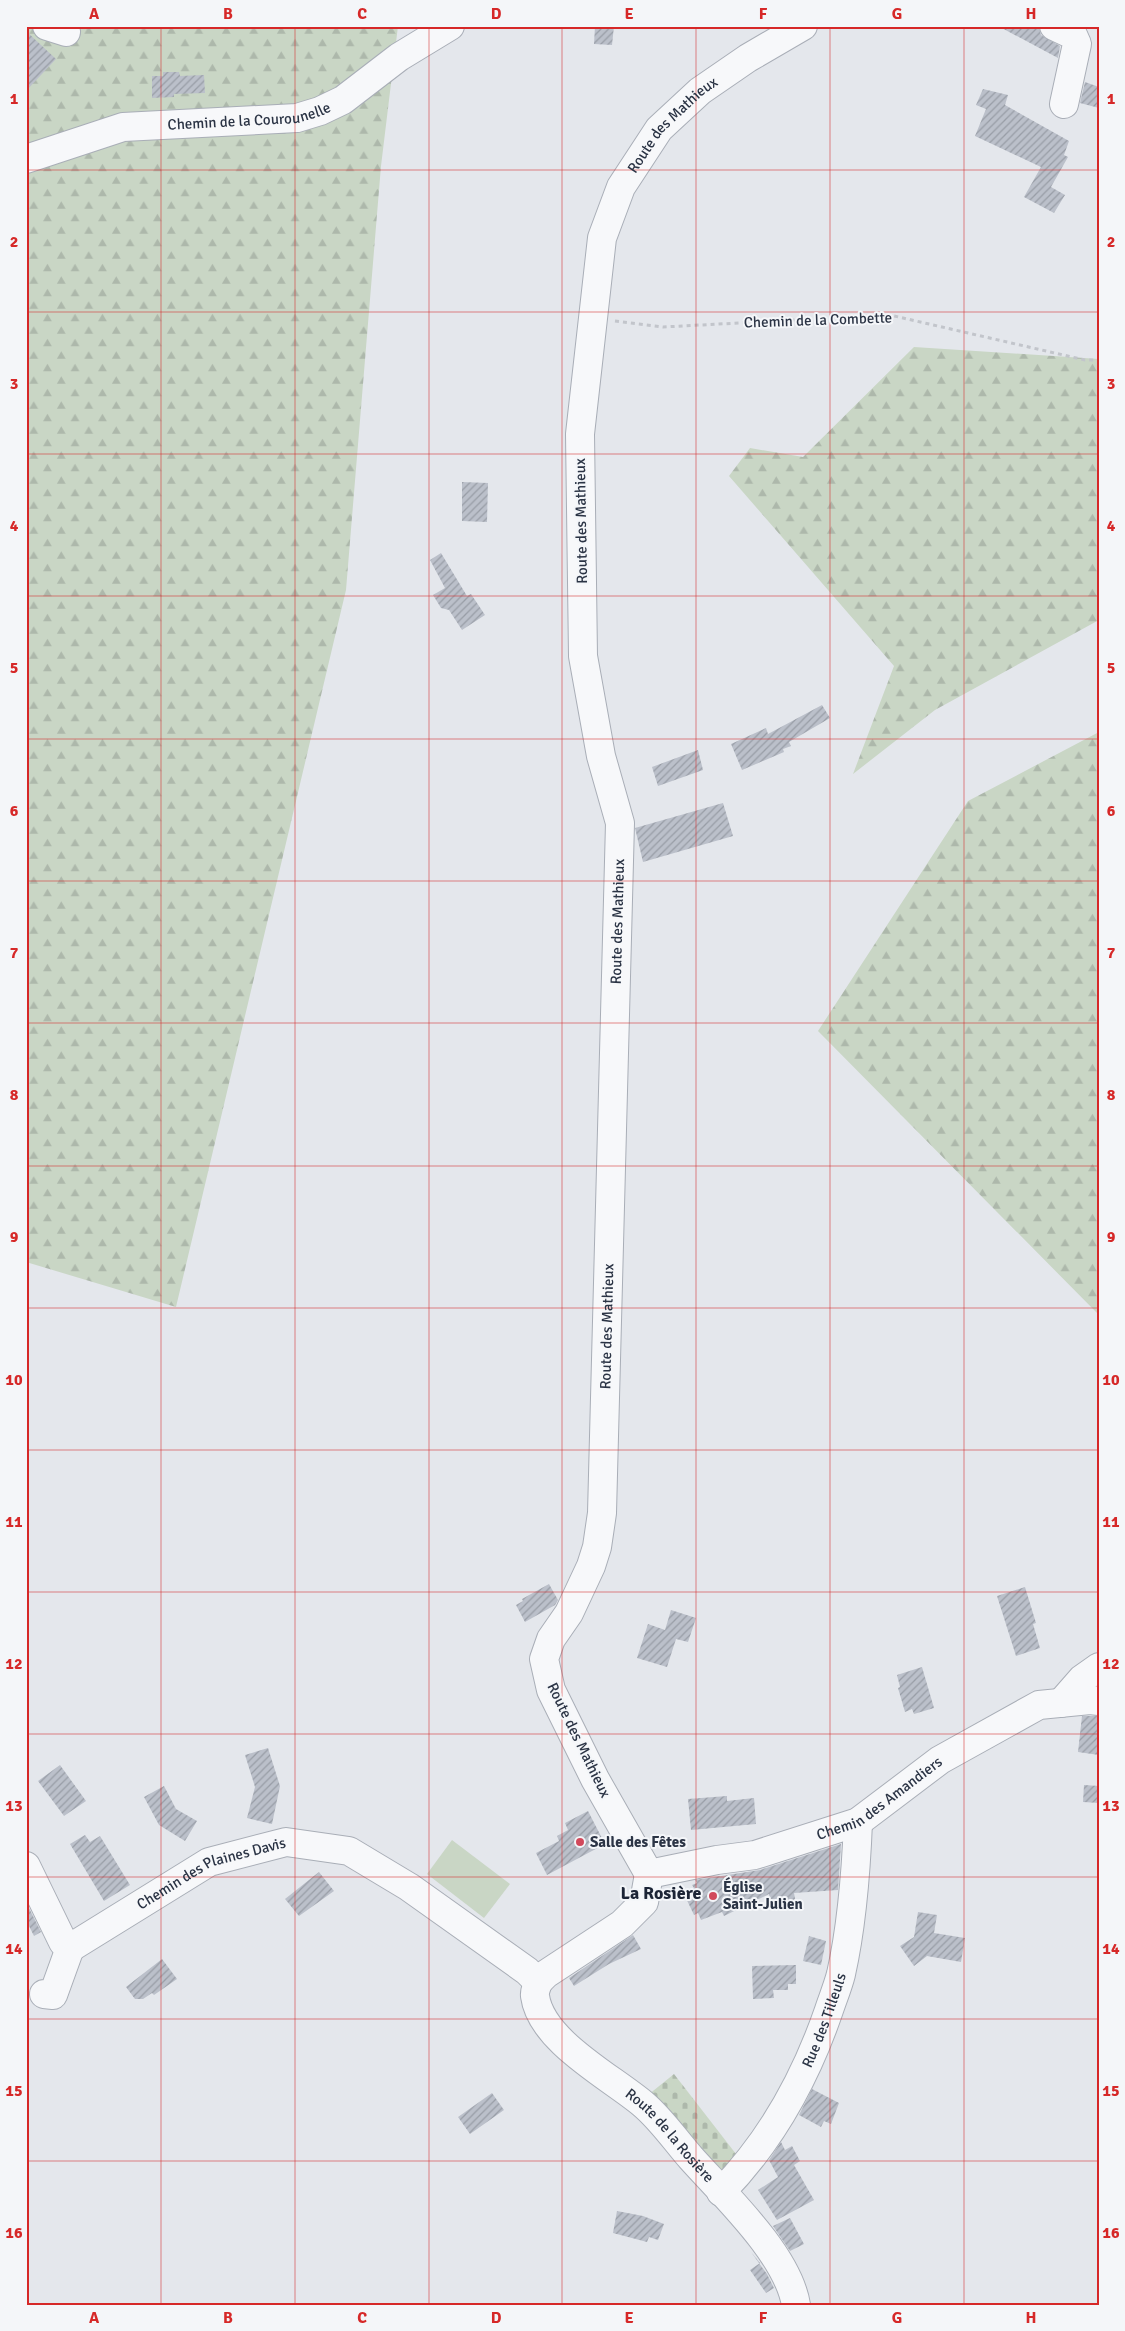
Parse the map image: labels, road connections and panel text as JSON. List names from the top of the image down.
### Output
{
  "streets": {
    "street": [
      "Chemin de la Courounelle",
      "Route des Mathieux",
      "Chemin des Amandiers",
      "Chemin des Plaines Davis",
      "Rue des Tilleuls",
      "Route de la Rosière"
    ],
    "path": ["Chemin de la Combette"]
  },
  "crossings": [
    ["Route des Mathieux", "Chemin de la Combette"],
    ["Route des Mathieux", "Chemin des Amandiers"],
    ["Chemin des Amandiers", "Rue des Tilleuls"],
    ["Chemin des Plaines Davis", "Route de la Rosière"],
    ["Rue des Tilleuls", "Route de la Rosière"]
  ],
  "districts": ["La Rosière"],
  "places": ["Salle des Fêtes", "Église Saint-Julien"],
  "grid": {
    "columns": [
      "A",
      "B",
      "C",
      "D",
      "E",
      "F",
      "G",
      "H"
    ],
    "rows": [
      "1",
      "2",
      "3",
      "4",
      "5",
      "6",
      "7",
      "8",
      "9",
      "10",
      "11",
      "12",
      "13",
      "14",
      "15",
      "16"
    ]
  }
}
